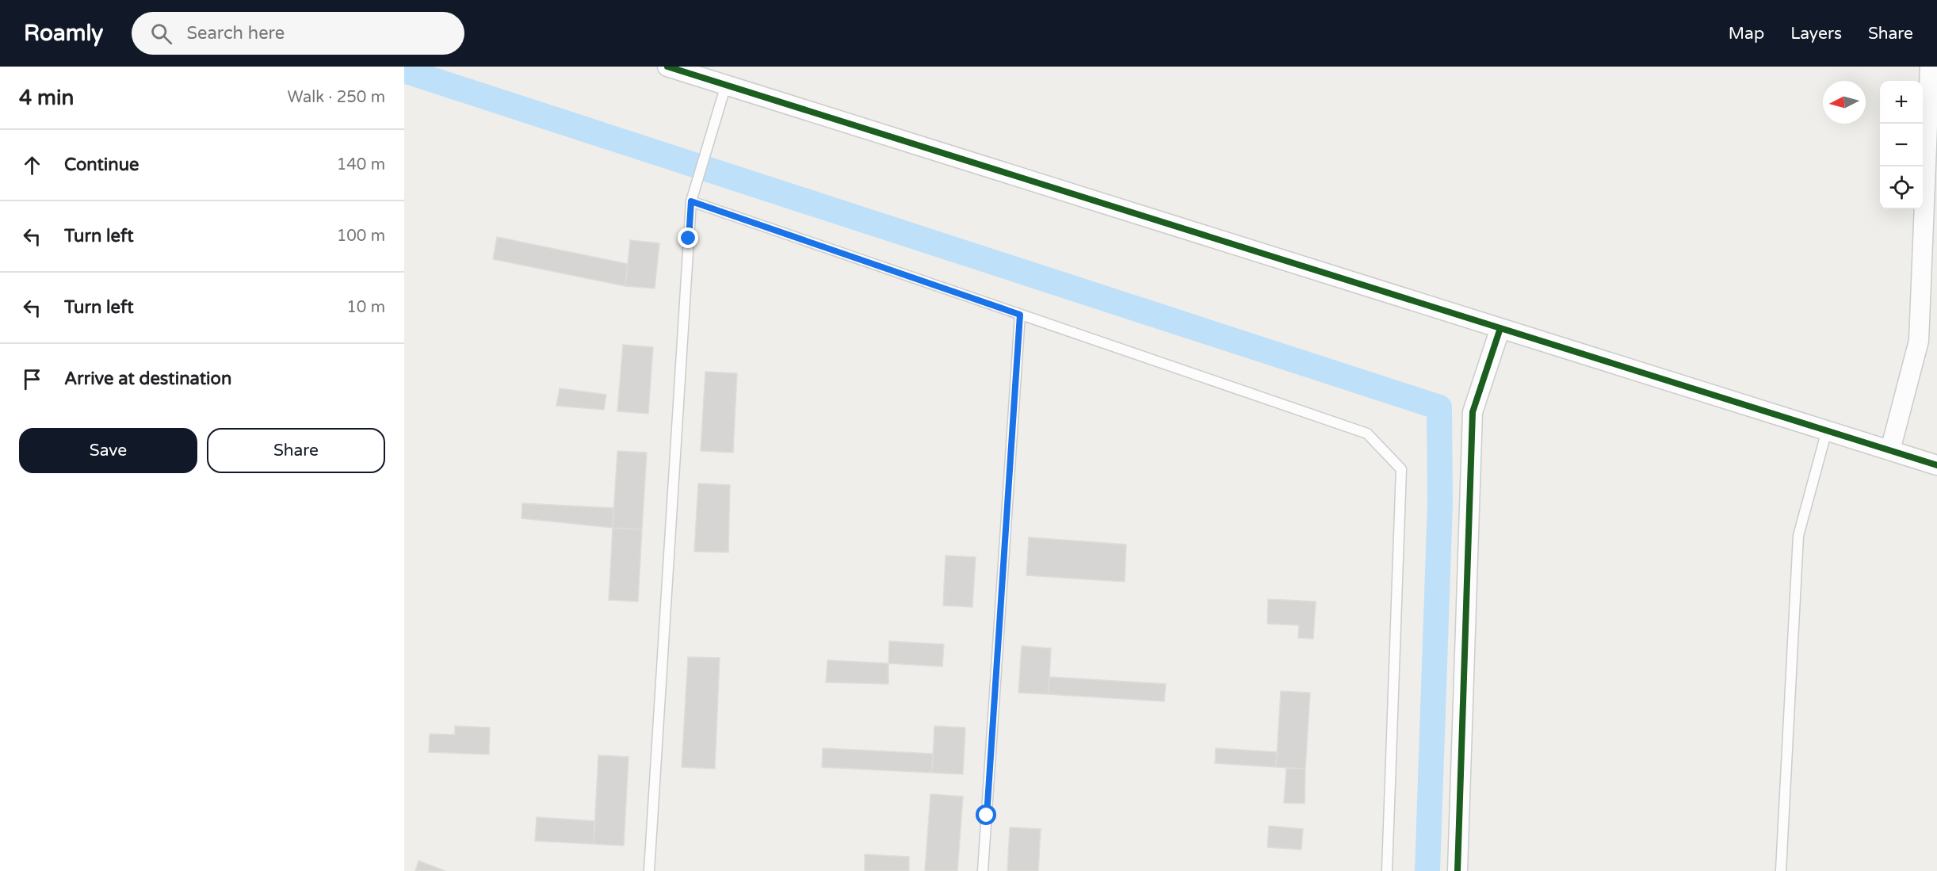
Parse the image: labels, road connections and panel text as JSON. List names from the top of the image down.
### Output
{
  "north": "left",
  "page": {
    "header": "Roamly",
    "search": "Search here",
    "nav": ["Map", "Layers", "Share"],
    "heading": ["4 min", "Walk · 250 m"],
    "map_buttons": ["+", "−"],
    "list": [
      ["Continue", "140 m"],
      ["Turn left", "100 m"],
      ["Turn left", "10 m"],
      "Arrive at destination"
    ],
    "buttons": ["Save", "Share"]
  }
}
